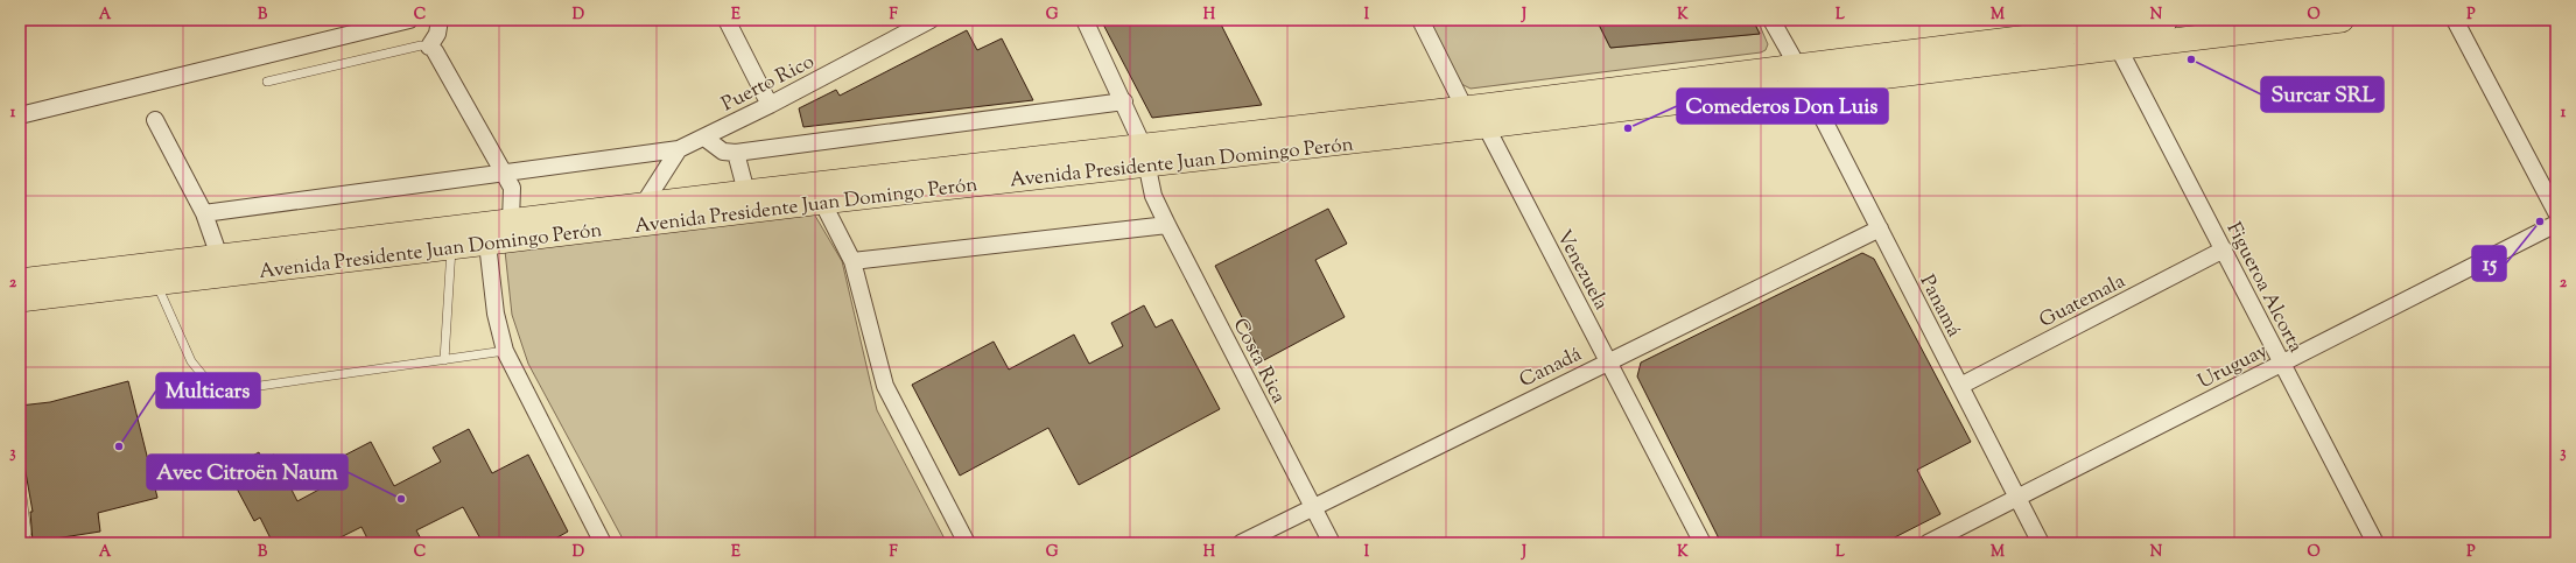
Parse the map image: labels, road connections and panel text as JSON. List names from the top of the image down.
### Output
{
  "streets": {
    "main road": ["Avenida Presidente Juan Domingo Perón"],
    "street": [
      "Puerto Rico",
      "Venezuela",
      "Figueroa Alcorta",
      "Guatemala",
      "Panamá",
      "Costa Rica",
      "Uruguay",
      "Canadá"
    ]
  },
  "crossings": [
    ["Avenida Presidente Juan Domingo Perón", "Venezuela"],
    ["Avenida Presidente Juan Domingo Perón", "Figueroa Alcorta"],
    ["Avenida Presidente Juan Domingo Perón", "Panamá"],
    ["Avenida Presidente Juan Domingo Perón", "Costa Rica"],
    ["Venezuela", "Canadá"],
    ["Figueroa Alcorta", "Guatemala"],
    ["Figueroa Alcorta", "Uruguay"],
    ["Guatemala", "Panamá"],
    ["Panamá", "Uruguay"],
    ["Panamá", "Canadá"],
    ["Costa Rica", "Canadá"]
  ],
  "places": [
    "Surcar SRL",
    "Comederos Don Luis",
    "15",
    "Multicars",
    "Avec Citroën Naum"
  ],
  "grid": {
    "columns": [
      "A",
      "B",
      "C",
      "D",
      "E",
      "F",
      "G",
      "H",
      "I",
      "J",
      "K",
      "L",
      "M",
      "N",
      "O",
      "P"
    ],
    "rows": ["1", "2", "3"]
  }
}
